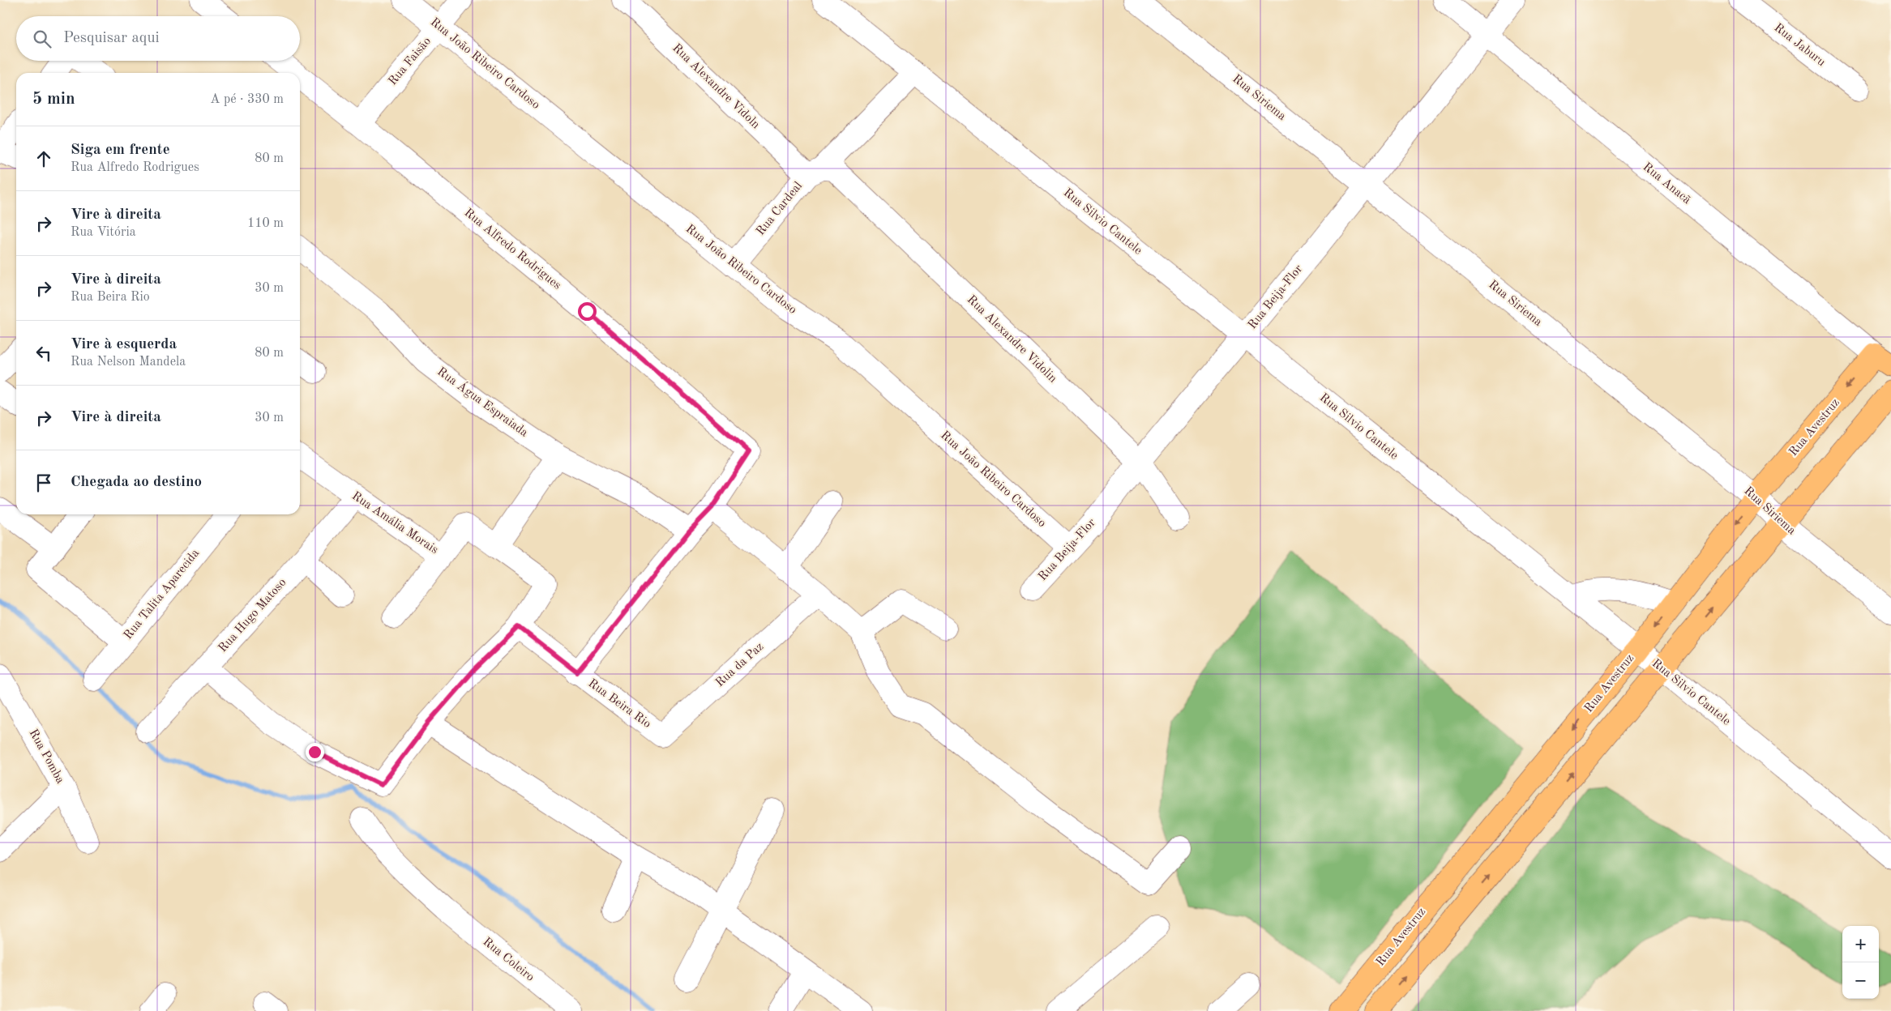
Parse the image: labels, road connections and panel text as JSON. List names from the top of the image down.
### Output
{
  "streets": {
    "main road": ["Rua Avestruz"],
    "street": [
      "Rua Jaburu",
      "Rua Faisão",
      "Rua João Ribeiro Cardoso",
      "Rua Alexandre Vidoln",
      "Rua Siriema",
      "Rua Anacã",
      "Rua Cardeal",
      "Rua Silvio Cantele",
      "Rua Alfredo Rodrigues",
      "Rua Beija-Flor",
      "Rua Alexandre Vidolin",
      "Rua Água Espraiada",
      "Rua Amália Morais",
      "Rua Talita Aparecida",
      "Rua Hugo Matoso",
      "Rua da Paz",
      "Rua Beira Rio",
      "Rua Pomba",
      "Rua Coleiro"
    ]
  },
  "crossings": [
    ["Rua Faisão", "Rua João Ribeiro Cardoso"],
    ["Rua Faisão", "Rua Alfredo Rodrigues"],
    ["Rua João Ribeiro Cardoso", "Rua Cardeal"],
    ["Rua João Ribeiro Cardoso", "Rua Beija-Flor"],
    ["Rua Alexandre Vidoln", "Rua Cardeal"],
    ["Rua Alexandre Vidoln", "Rua Alexandre Vidolin"],
    ["Rua Siriema", "Rua Beija-Flor"],
    ["Rua Siriema", "Rua Avestruz"],
    ["Rua Anacã", "Rua Beija-Flor"],
    ["Rua Anacã", "Rua Avestruz"],
    ["Rua Cardeal", "Rua Silvio Cantele"],
    ["Rua Cardeal", "Rua Alexandre Vidolin"],
    ["Rua Silvio Cantele", "Rua Beija-Flor"],
    ["Rua Silvio Cantele", "Rua Avestruz"],
    ["Rua Beija-Flor", "Rua Alexandre Vidolin"],
    ["Rua Amália Morais", "Rua Hugo Matoso"],
    ["Rua da Paz", "Rua Beira Rio"]
  ],
  "page": {
    "search": "Pesquisar aqui",
    "heading": ["5 min", "A pé · 330 m"],
    "list": [
      ["Siga em frente", "Rua Alfredo Rodrigues", "80 m"],
      ["Vire à direita", "Rua Vitória", "110 m"],
      ["Vire à direita", "Rua Beira Rio", "30 m"],
      ["Vire à esquerda", "Rua Nelson Mandela", "80 m"],
      ["Vire à direita", "30 m"],
      "Chegada ao destino"
    ],
    "map_buttons": ["+", "−"]
  }
}
